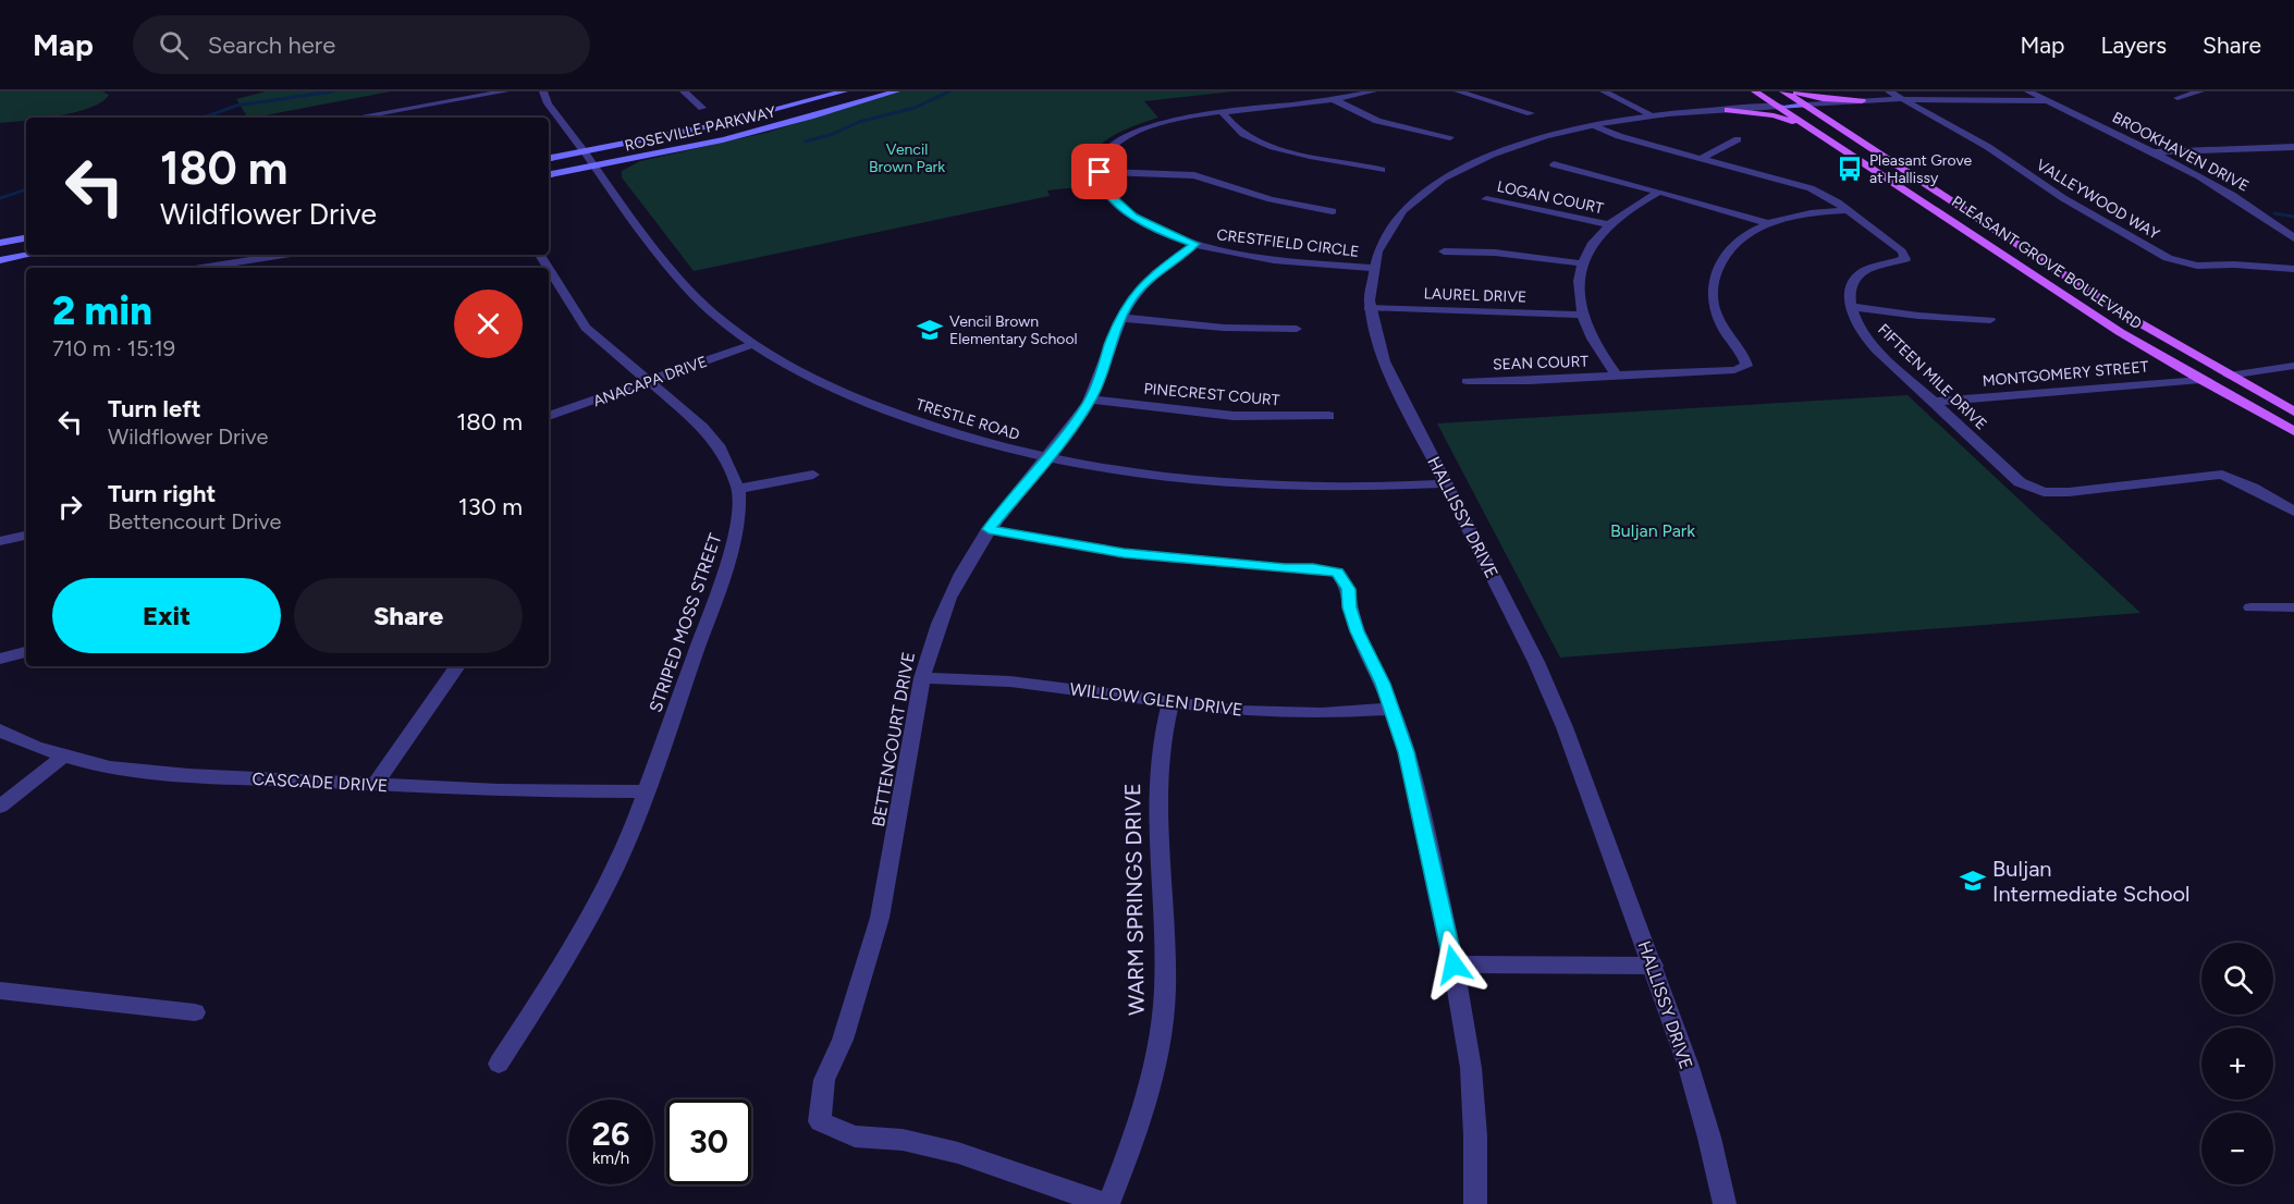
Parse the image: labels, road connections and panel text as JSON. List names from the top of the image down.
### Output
{
  "streets": {
    "main road": ["ROSEVILLE PARKWAY", "PLEASANT GROVE BOULEVARD"],
    "street": [
      "BROOKHAVEN DRIVE",
      "LOGAN COURT",
      "VALLEYWOOD WAY",
      "CRESTFIELD CIRCLE",
      "LAUREL DRIVE",
      "SEAN COURT",
      "MONTGOMERY STREET",
      "FIFTEEN MILE DRIVE",
      "ANACAPA DRIVE",
      "PINECREST COURT",
      "TRESTLE ROAD",
      "HALLISSY DRIVE",
      "STRIPED MOSS STREET",
      "WILLOW GLEN DRIVE",
      "BETTENCOURT DRIVE",
      "CASCADE DRIVE",
      "WARM SPRINGS DRIVE"
    ]
  },
  "crossings": [
    ["ROSEVILLE PARKWAY", "TRESTLE ROAD"],
    ["CRESTFIELD CIRCLE", "HALLISSY DRIVE"],
    ["CRESTFIELD CIRCLE", "BETTENCOURT DRIVE"],
    ["PLEASANT GROVE BOULEVARD", "MONTGOMERY STREET"],
    ["PLEASANT GROVE BOULEVARD", "HALLISSY DRIVE"],
    ["LAUREL DRIVE", "HALLISSY DRIVE"],
    ["MONTGOMERY STREET", "FIFTEEN MILE DRIVE"],
    ["ANACAPA DRIVE", "TRESTLE ROAD"],
    ["ANACAPA DRIVE", "STRIPED MOSS STREET"],
    ["PINECREST COURT", "BETTENCOURT DRIVE"],
    ["TRESTLE ROAD", "HALLISSY DRIVE"],
    ["TRESTLE ROAD", "BETTENCOURT DRIVE"],
    ["STRIPED MOSS STREET", "CASCADE DRIVE"],
    ["WILLOW GLEN DRIVE", "BETTENCOURT DRIVE"],
    ["WILLOW GLEN DRIVE", "WARM SPRINGS DRIVE"],
    ["BETTENCOURT DRIVE", "WARM SPRINGS DRIVE"]
  ],
  "parks": ["Vencil Brown Park", "Buljan Park"],
  "places": {
    "bus stop": ["Pleasant Grove at Hallissy"],
    "school or university": ["Vencil Brown Elementary School", "Buljan Intermediate School"]
  },
  "page": {
    "header": "Map",
    "search": "Search here",
    "nav": ["Map", "Layers", "Share"],
    "turn": ["180 m", "Wildflower Drive"],
    "heading": ["2 min", "710 m · 15:19"],
    "list": [
      {
        "name": "Turn left",
        "note": "Wildflower Drive",
        "value": "180 m"
      },
      {
        "name": "Turn right",
        "note": "Bettencourt Drive",
        "value": "130 m"
      }
    ],
    "buttons": ["Exit", "Share"],
    "map_buttons": ["+", "−"],
    "speed": "26 km/h",
    "limit": "30"
  }
}
